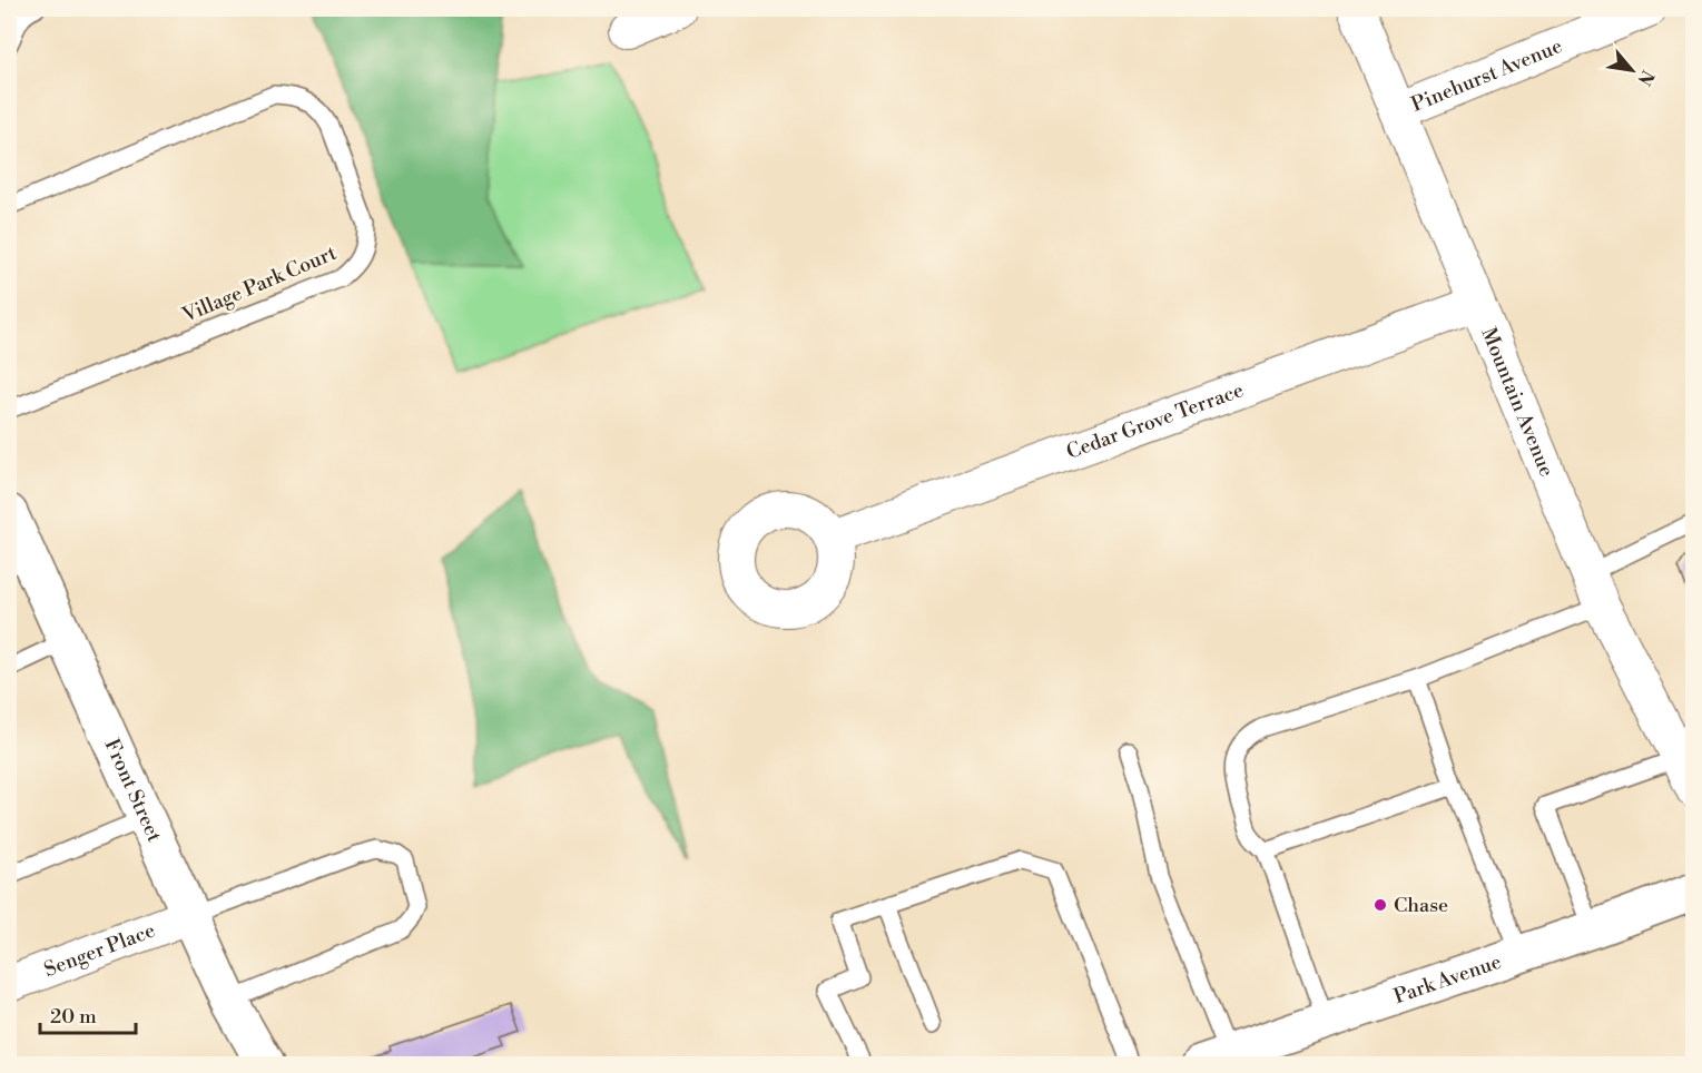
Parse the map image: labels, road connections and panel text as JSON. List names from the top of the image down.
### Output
{
  "streets": {
    "street": [
      "Pinehurst Avenue",
      "Mountain Avenue",
      "Cedar Grove Terrace",
      "Front Street",
      "Senger Place",
      "Park Avenue"
    ],
    "lane": ["Village Park Court"]
  },
  "crossings": [
    ["Pinehurst Avenue", "Mountain Avenue"],
    ["Mountain Avenue", "Cedar Grove Terrace"],
    ["Front Street", "Senger Place"]
  ],
  "places": ["Chase"],
  "scale_bar": "20 m",
  "north": "bottom right"
}
